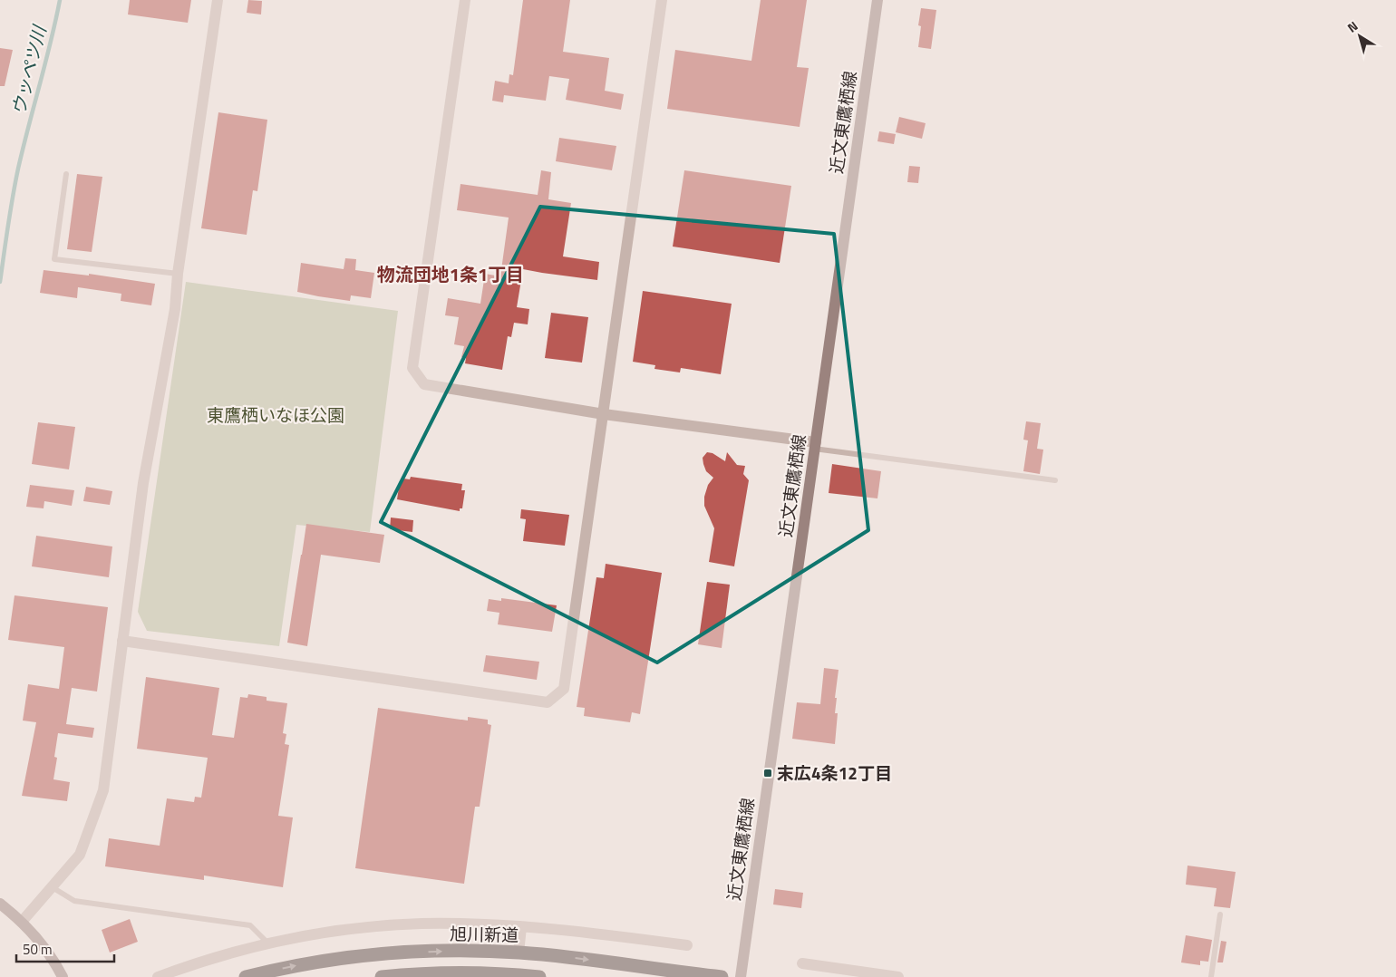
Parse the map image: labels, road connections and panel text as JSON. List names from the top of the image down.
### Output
{
  "streets": {
    "highway": ["旭川新道"],
    "street": ["近文東鷹栖線"]
  },
  "districts": ["物流団地1条1丁目"],
  "water": ["ウッペツ川"],
  "parks": ["東鷹栖いなほ公園"],
  "places": {
    "transit": ["末広4条12丁目"]
  },
  "scale_bar": "50 m",
  "north": "top left"
}
